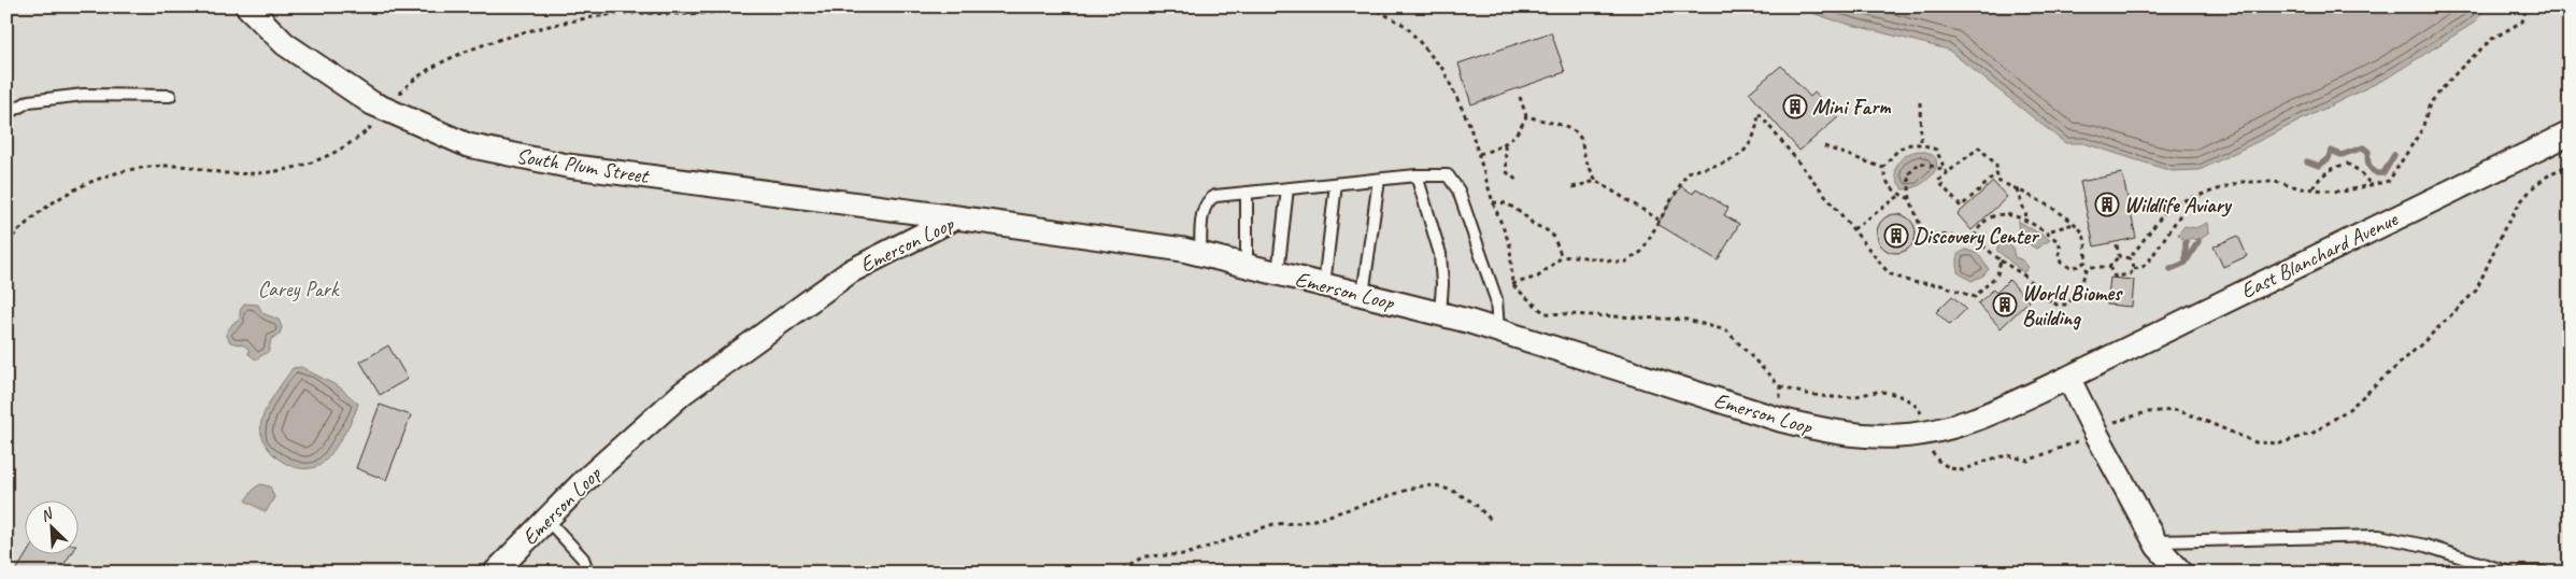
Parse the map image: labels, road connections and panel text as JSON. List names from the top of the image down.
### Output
{
  "streets": {
    "street": ["South Plum Street", "Emerson Loop", "East Blanchard Avenue"]
  },
  "crossings": [
    ["South Plum Street", "Emerson Loop"],
    ["Emerson Loop", "East Blanchard Avenue"]
  ],
  "parks": ["Carey Park"],
  "places": {
    "building": [
      "Mini Farm",
      "Wildlife Aviary",
      "Discovery Center",
      "World Biomes Building"
    ]
  },
  "north": "top left"
}
